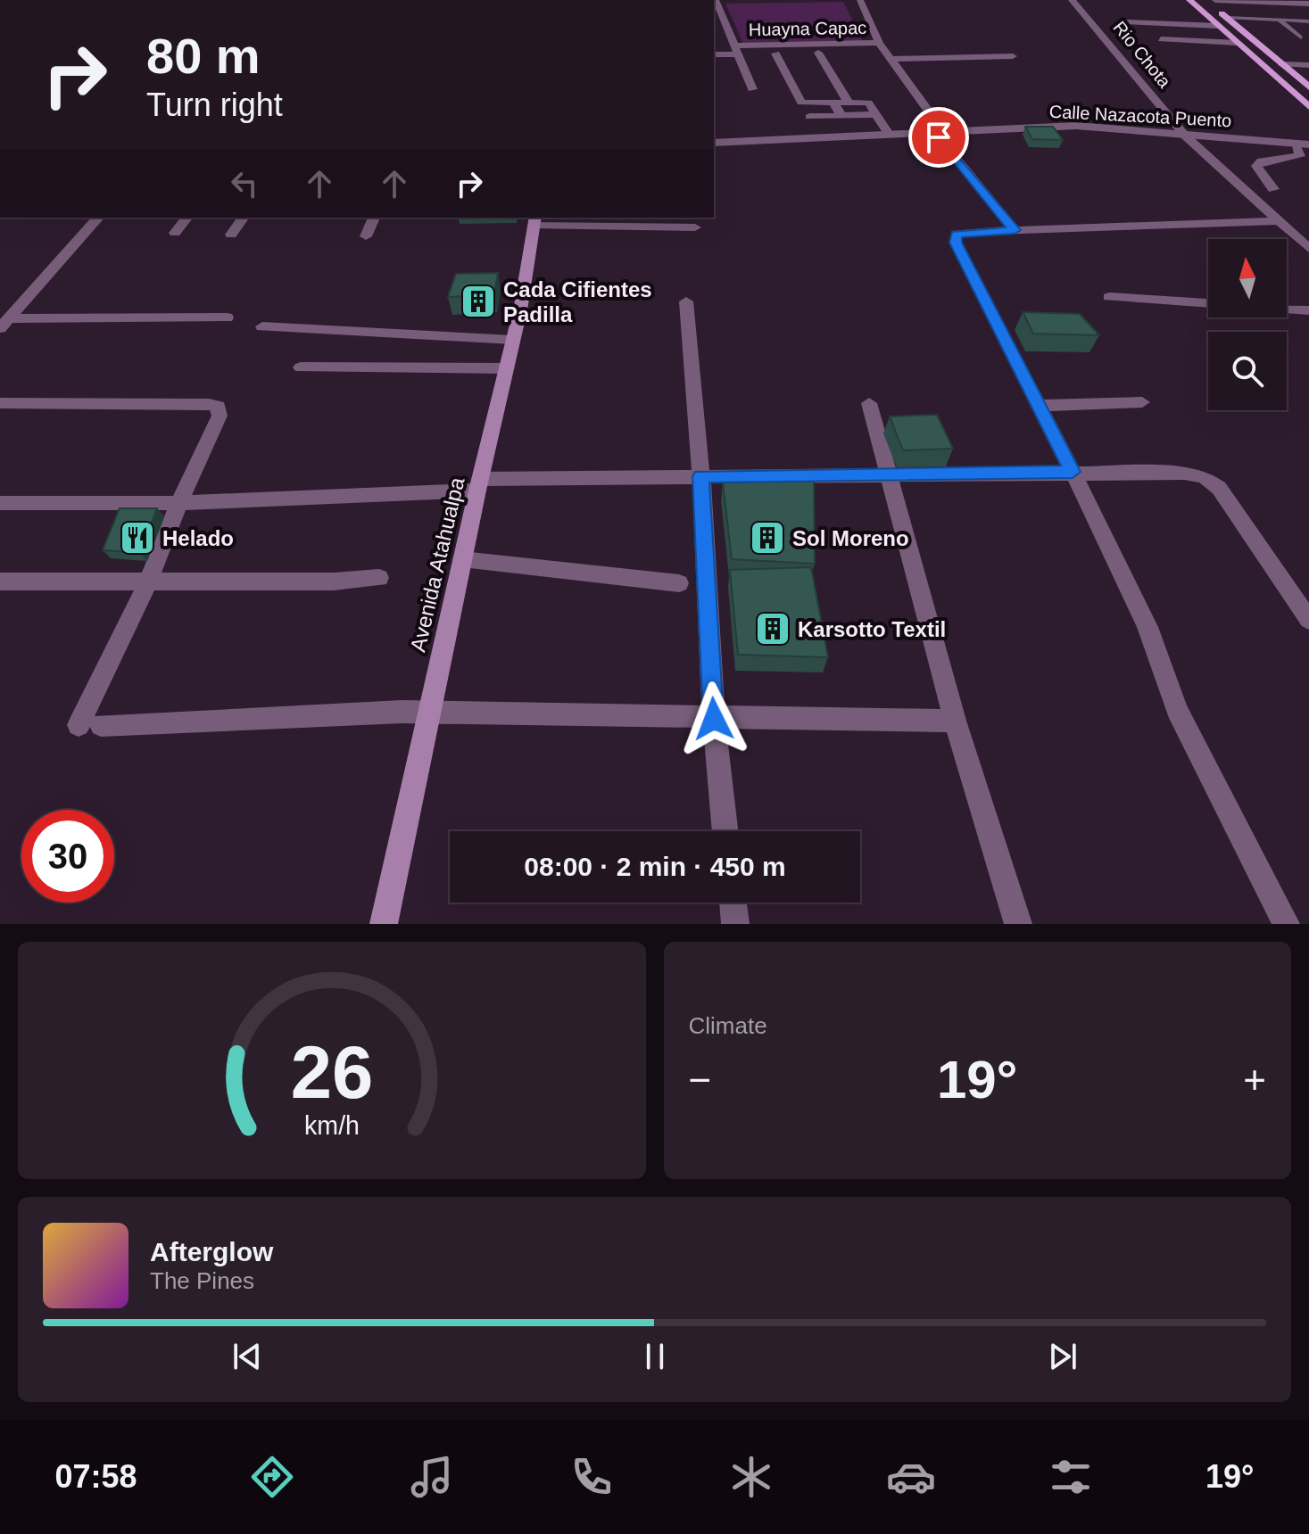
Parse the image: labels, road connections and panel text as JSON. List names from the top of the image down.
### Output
{
  "streets": {
    "main road": ["Avenida Atahualpa"],
    "street": ["Huayna Capac", "Rio Chota", "Calle Nazacota Puento"]
  },
  "crossings": [
    ["Rio Chota", "Calle Nazacota Puento"]
  ],
  "places": {
    "building": ["Cada Cifientes Padilla", "Sol Moreno", "Karsotto Textil"],
    "restaurant": ["Helado"]
  },
  "north": "top",
  "page": {
    "turn": ["80 m", "Turn right"],
    "limit": "30",
    "trip": "08:00 · 2 min · 450 m",
    "tile": "Climate",
    "heat": ["−", "19°", "+"],
    "song": ["Afterglow", "The Pines"],
    "tabs": ["07:58", "19°"],
    "gauge": ["26", "km/h"]
  }
}
